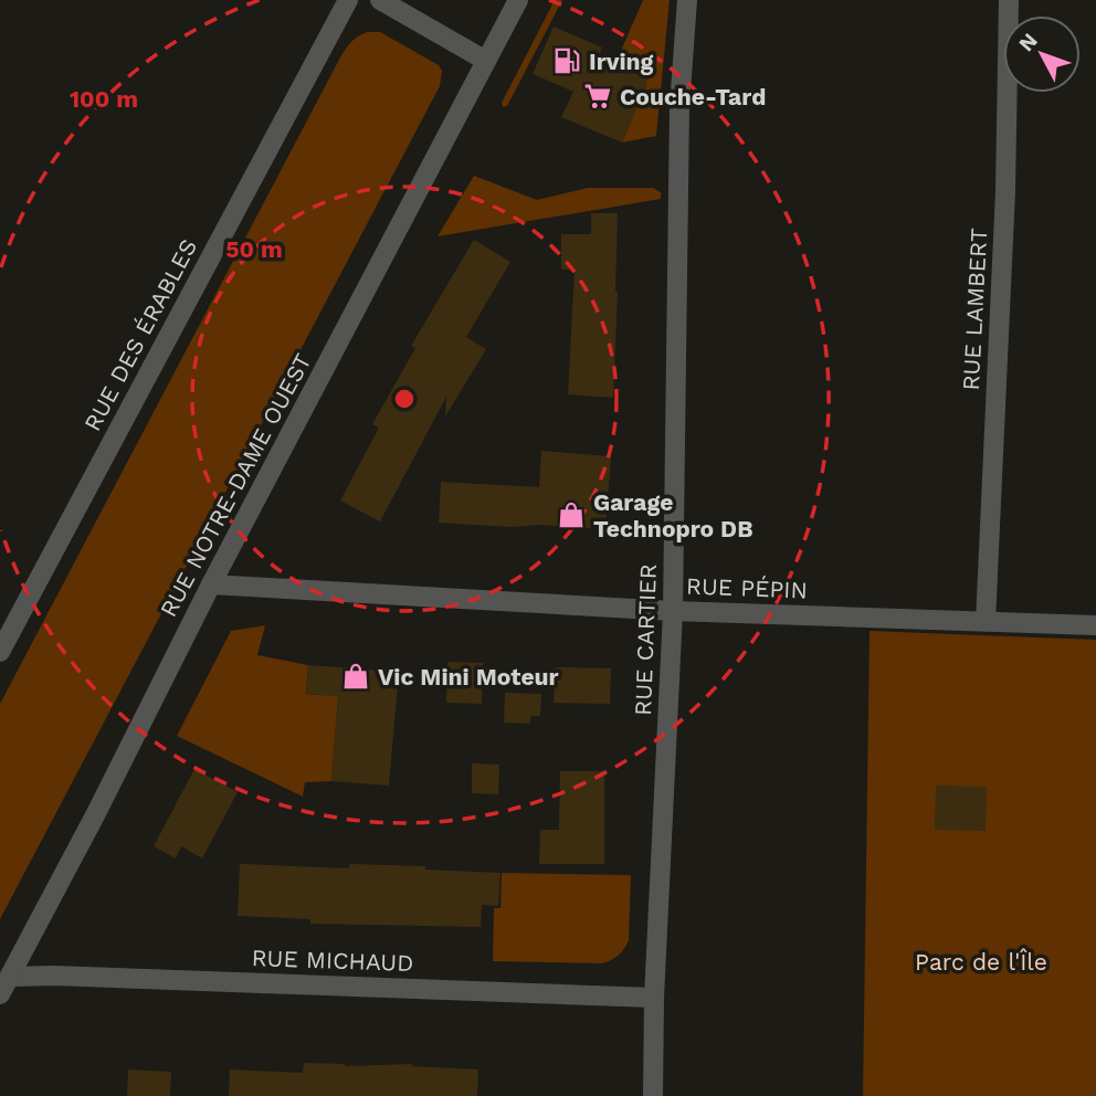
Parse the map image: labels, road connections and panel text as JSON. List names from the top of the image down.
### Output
{
  "streets": {
    "street": [
      "RUE LAMBERT",
      "RUE DES ÉRABLES",
      "RUE NOTRE-DAME OUEST",
      "RUE PÉPIN",
      "RUE CARTIER",
      "RUE MICHAUD"
    ]
  },
  "crossings": [
    ["RUE LAMBERT", "RUE PÉPIN"],
    ["RUE NOTRE-DAME OUEST", "RUE PÉPIN"],
    ["RUE NOTRE-DAME OUEST", "RUE MICHAUD"],
    ["RUE PÉPIN", "RUE CARTIER"],
    ["RUE CARTIER", "RUE MICHAUD"]
  ],
  "parks": ["Parc de l'Île"],
  "places": {
    "fuel station": ["Irving"],
    "supermarket": ["Couche-Tard"],
    "shop": ["Garage Technopro DB", "Vic Mini Moteur"]
  },
  "north": "top left",
  "rings": ["100 m", "50 m"]
}
